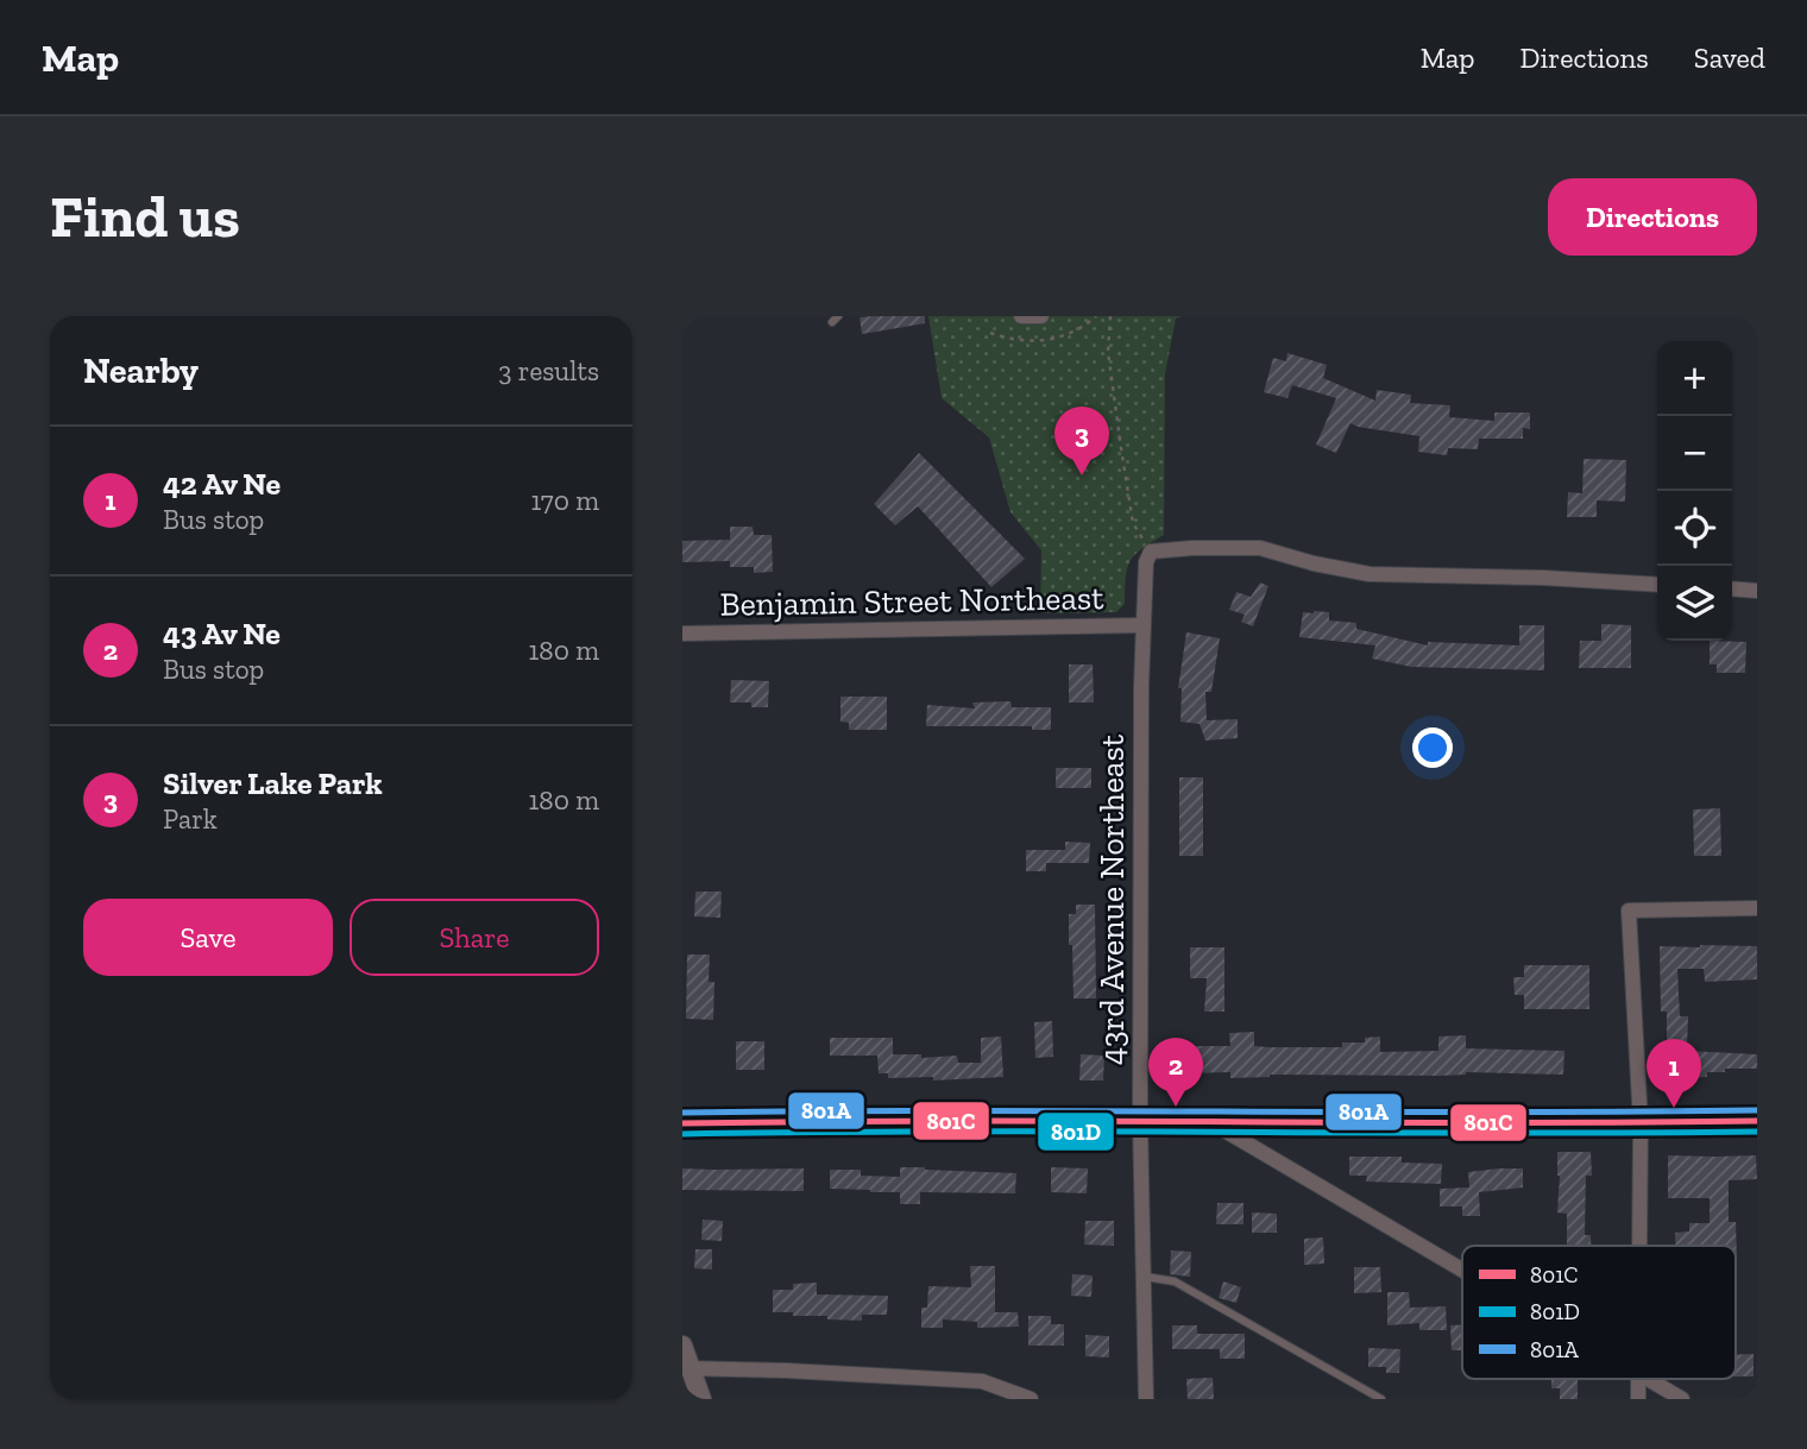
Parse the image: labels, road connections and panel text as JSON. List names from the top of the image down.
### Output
{
  "streets": {
    "street": ["Benjamin Street Northeast", "43rd Avenue Northeast"]
  },
  "crossings": [
    ["Benjamin Street Northeast", "43rd Avenue Northeast"]
  ],
  "lines": ["transit line 801A", "transit line 801C", "transit line 801D"],
  "legend": ["801C", "801D", "801A"],
  "page": {
    "header": "Map",
    "nav": ["Map", "Directions", "Saved"],
    "buttons": [
      "Directions",
      ["Save", "Share"]
    ],
    "title": "Find us",
    "heading": ["Nearby", "3 results"],
    "map_buttons": ["+", "−"],
    "pins": ["3", "2", "1"],
    "list": [
      {
        "mark": "1",
        "name": "42 Av Ne",
        "note": "Bus stop",
        "value": "170 m"
      },
      {
        "mark": "2",
        "name": "43 Av Ne",
        "note": "Bus stop",
        "value": "180 m"
      },
      {
        "mark": "3",
        "name": "Silver Lake Park",
        "note": "Park",
        "value": "180 m"
      }
    ]
  }
}
